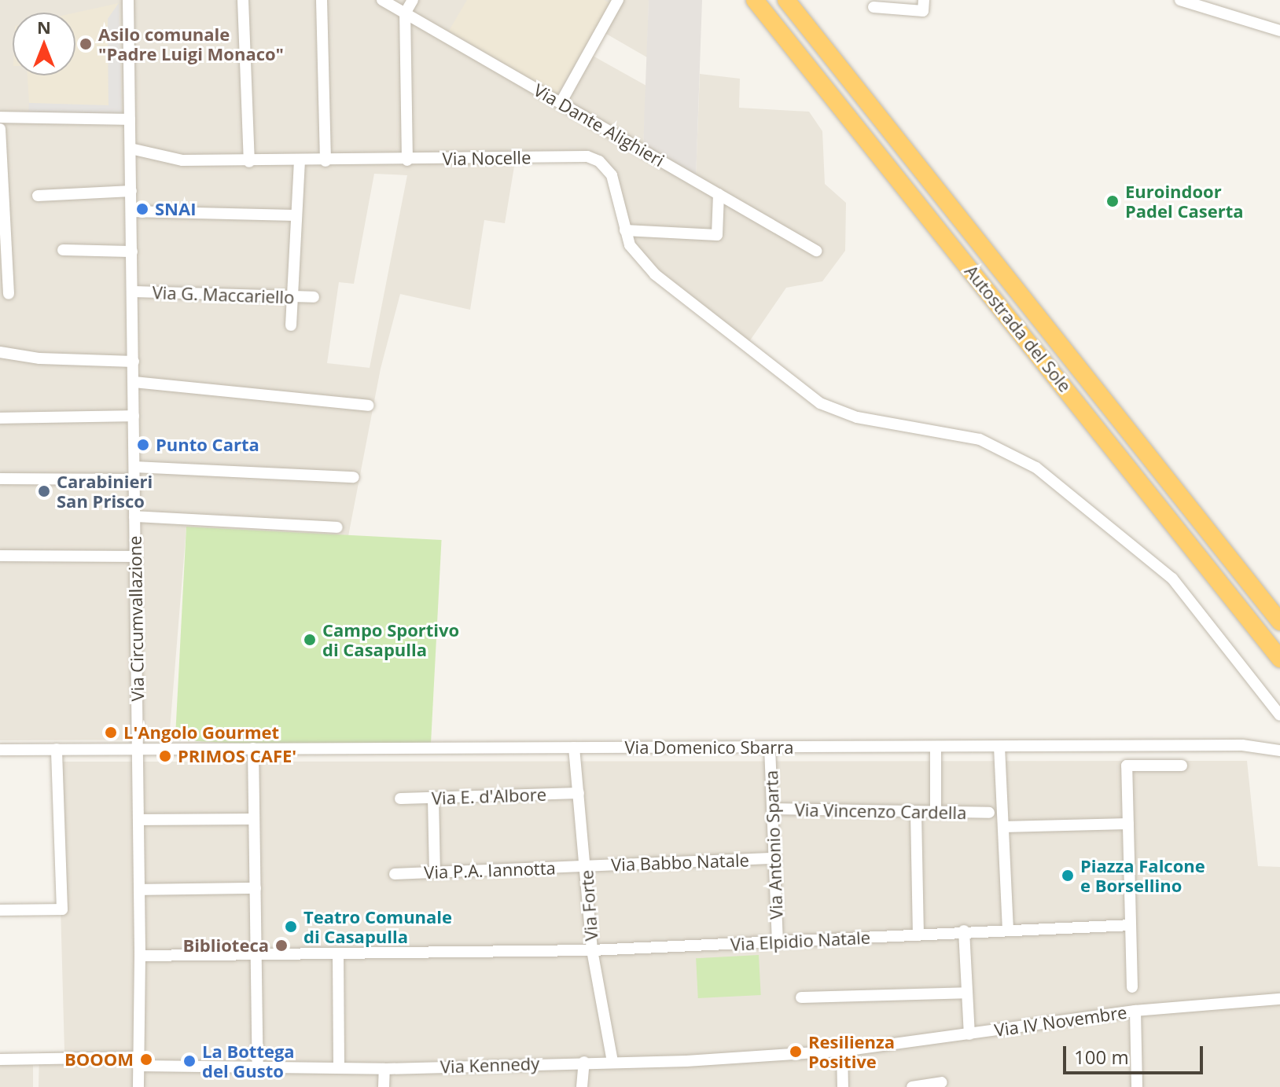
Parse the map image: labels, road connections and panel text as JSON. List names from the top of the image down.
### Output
{
  "streets": {
    "highway": ["Autostrada del Sole"],
    "street": [
      "Via Dante Alighieri",
      "Via Nocelle",
      "Via G. Maccariello",
      "Via Circumvallazione",
      "Via Domenico Sbarra",
      "Via E. d'Albore",
      "Via Vincenzo Cardella",
      "Via Antonio Sparta",
      "Via Babbo Natale",
      "Via P.A. Iannotta",
      "Via Forte",
      "Via Elpidio Natale",
      "Via IV Novembre",
      "Via Kennedy"
    ]
  },
  "crossings": [
    ["Via Nocelle", "Via Circumvallazione"],
    ["Via G. Maccariello", "Via Circumvallazione"],
    ["Via Circumvallazione", "Via Domenico Sbarra"],
    ["Via Circumvallazione", "Via Elpidio Natale"],
    ["Via Circumvallazione", "Via Kennedy"],
    ["Via Domenico Sbarra", "Via Antonio Sparta"],
    ["Via Domenico Sbarra", "Via Forte"],
    ["Via E. d'Albore", "Via Forte"],
    ["Via Vincenzo Cardella", "Via Antonio Sparta"],
    ["Via Antonio Sparta", "Via Babbo Natale"],
    ["Via Antonio Sparta", "Via Elpidio Natale"],
    ["Via Babbo Natale", "Via P.A. Iannotta"],
    ["Via Babbo Natale", "Via Forte"],
    ["Via P.A. Iannotta", "Via Forte"],
    ["Via Forte", "Via Elpidio Natale"],
    ["Via Forte", "Via Kennedy"],
    ["Via IV Novembre", "Via Kennedy"]
  ],
  "places": [
    "Asilo comunale \"Padre Luigi Monaco\"",
    "Euroindoor Padel Caserta",
    "SNAI",
    "Punto Carta",
    "Carabinieri San Prisco",
    "Campo Sportivo di Casapulla",
    "L'Angolo Gourmet",
    "PRIMOS CAFE'",
    "Piazza Falcone e Borsellino",
    "Teatro Comunale di Casapulla",
    "Biblioteca",
    "Resilienza Positive",
    "BOOOM",
    "La Bottega del Gusto"
  ],
  "scale_bar": "100 m",
  "north": "top"
}
